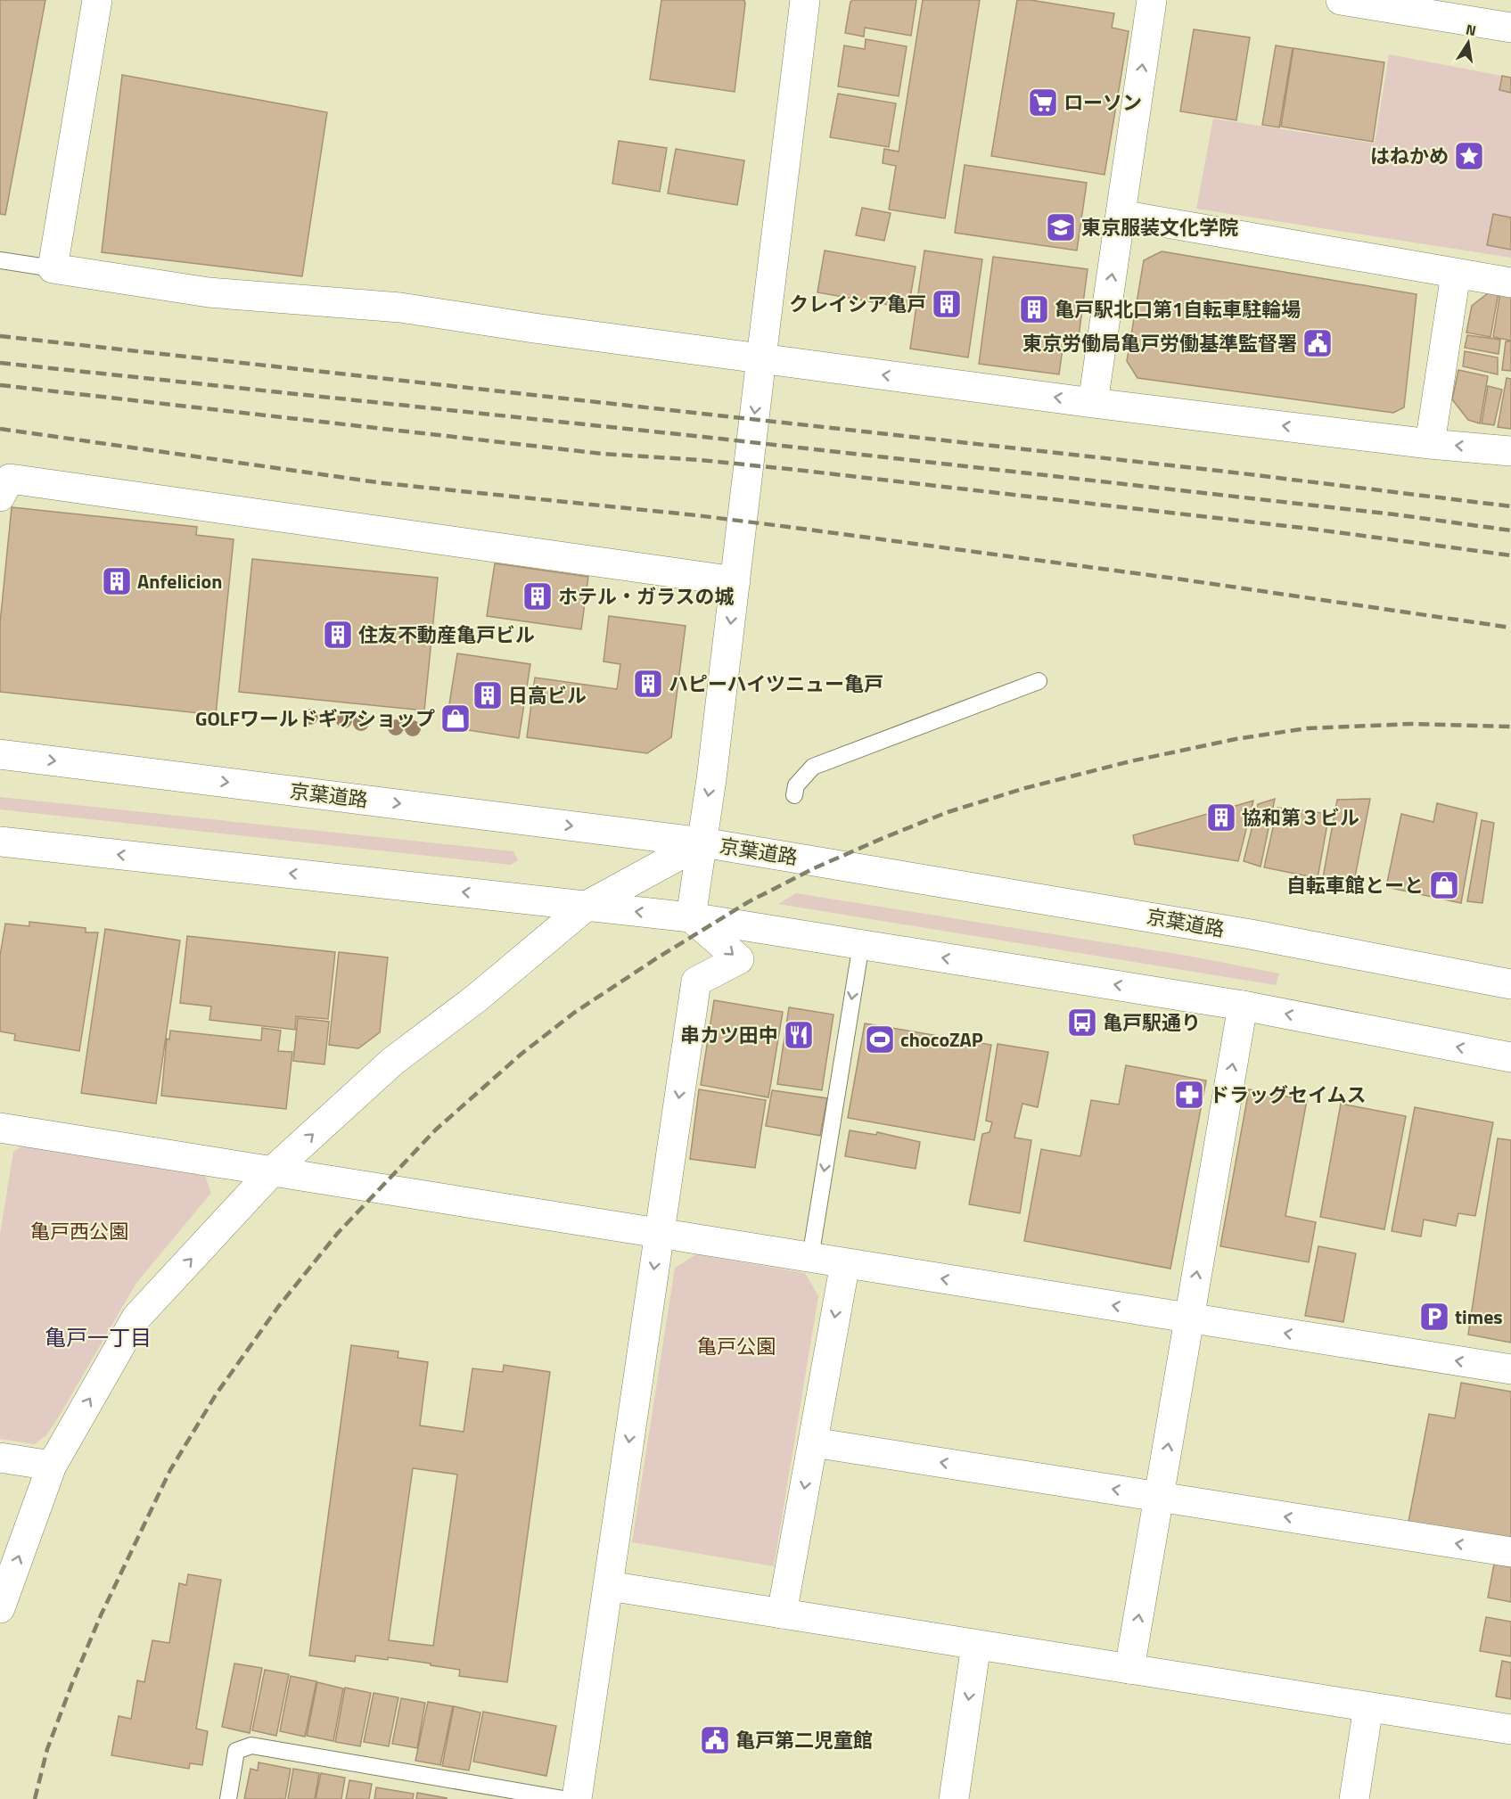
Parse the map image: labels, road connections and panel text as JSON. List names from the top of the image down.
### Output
{
  "streets": {
    "main road": ["京葉道路"]
  },
  "districts": ["亀戸一丁目"],
  "parks": ["亀戸西公園", "亀戸公園"],
  "places": {
    "supermarket": ["ローソン"],
    "place": ["はねかめ"],
    "school or university": ["東京服装文化学院"],
    "building": [
      "クレイシア亀戸",
      "亀戸駅北口第1自転車駐輪場",
      "Anfelicion",
      "ホテル・ガラスの城",
      "住友不動産亀戸ビル",
      "ハピーハイツニュー亀戸",
      "日高ビル",
      "協和第３ビル"
    ],
    "public building": ["東京労働局亀戸労働基準監督署", "亀戸第二児童館"],
    "shop": ["GOLFワールドギアショップ", "自転車館とーと"],
    "bus stop": ["亀戸駅通り"],
    "restaurant": ["串カツ田中"],
    "sports": ["chocoZAP"],
    "pharmacy": ["ドラッグセイムス"],
    "parking": ["times"]
  },
  "north": "top"
}
